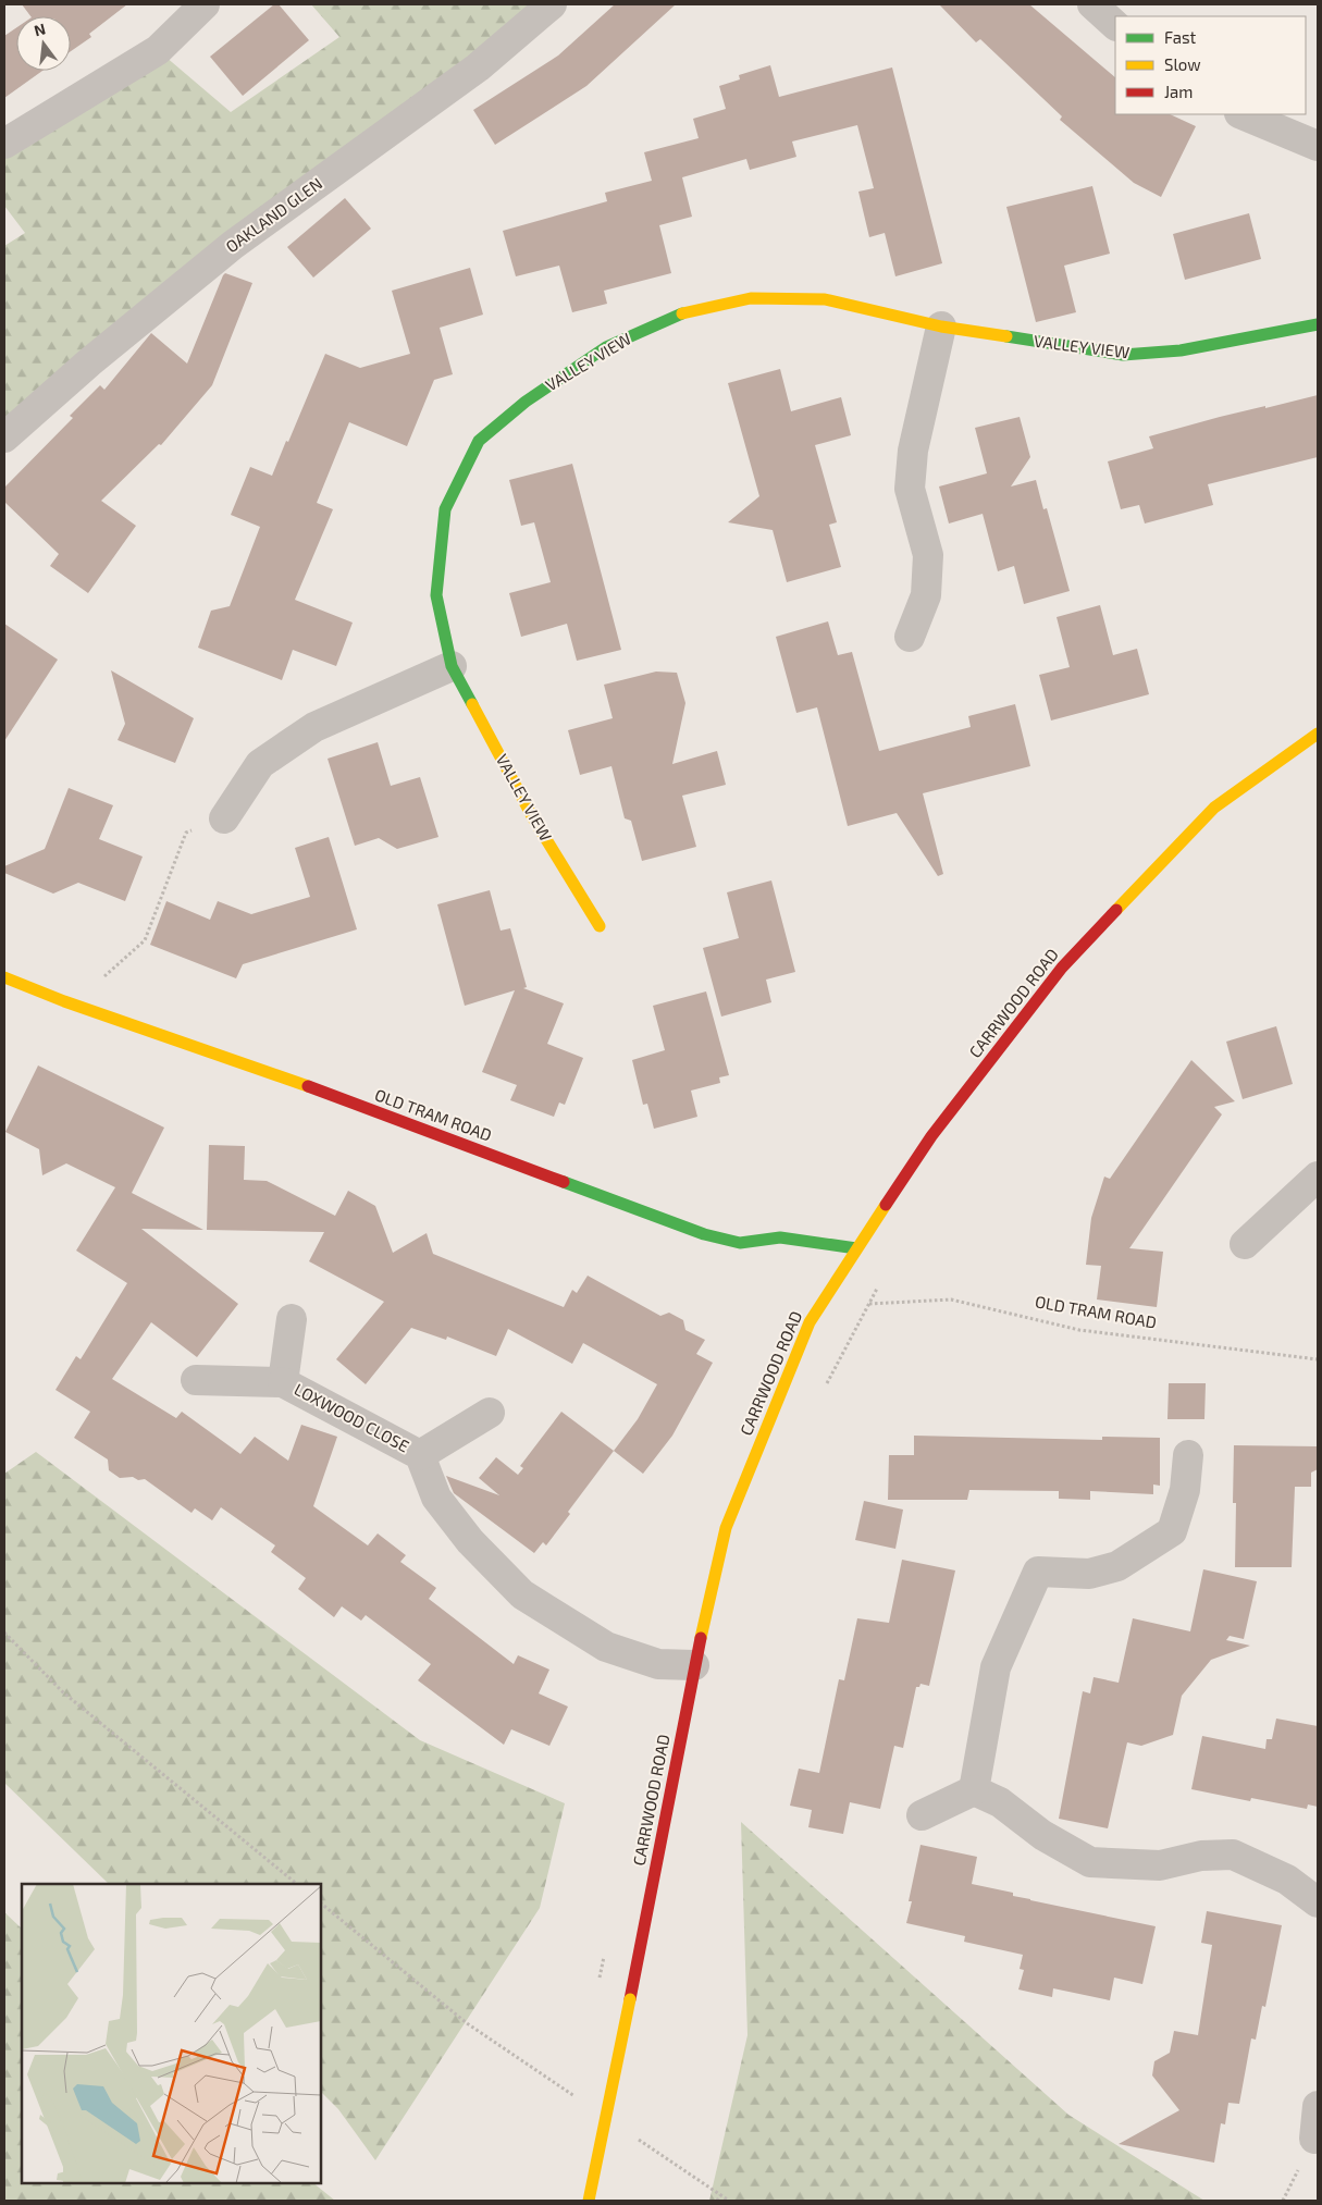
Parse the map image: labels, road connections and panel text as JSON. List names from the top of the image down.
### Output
{
  "streets": {
    "street": [
      "OAKLAND GLEN",
      "VALLEY VIEW",
      "CARRWOOD ROAD",
      "OLD TRAM ROAD",
      "LOXWOOD CLOSE"
    ]
  },
  "crossings": [
    ["CARRWOOD ROAD", "OLD TRAM ROAD"],
    ["CARRWOOD ROAD", "LOXWOOD CLOSE"]
  ],
  "legend": ["Fast", "Slow", "Jam"],
  "north": "top"
}
